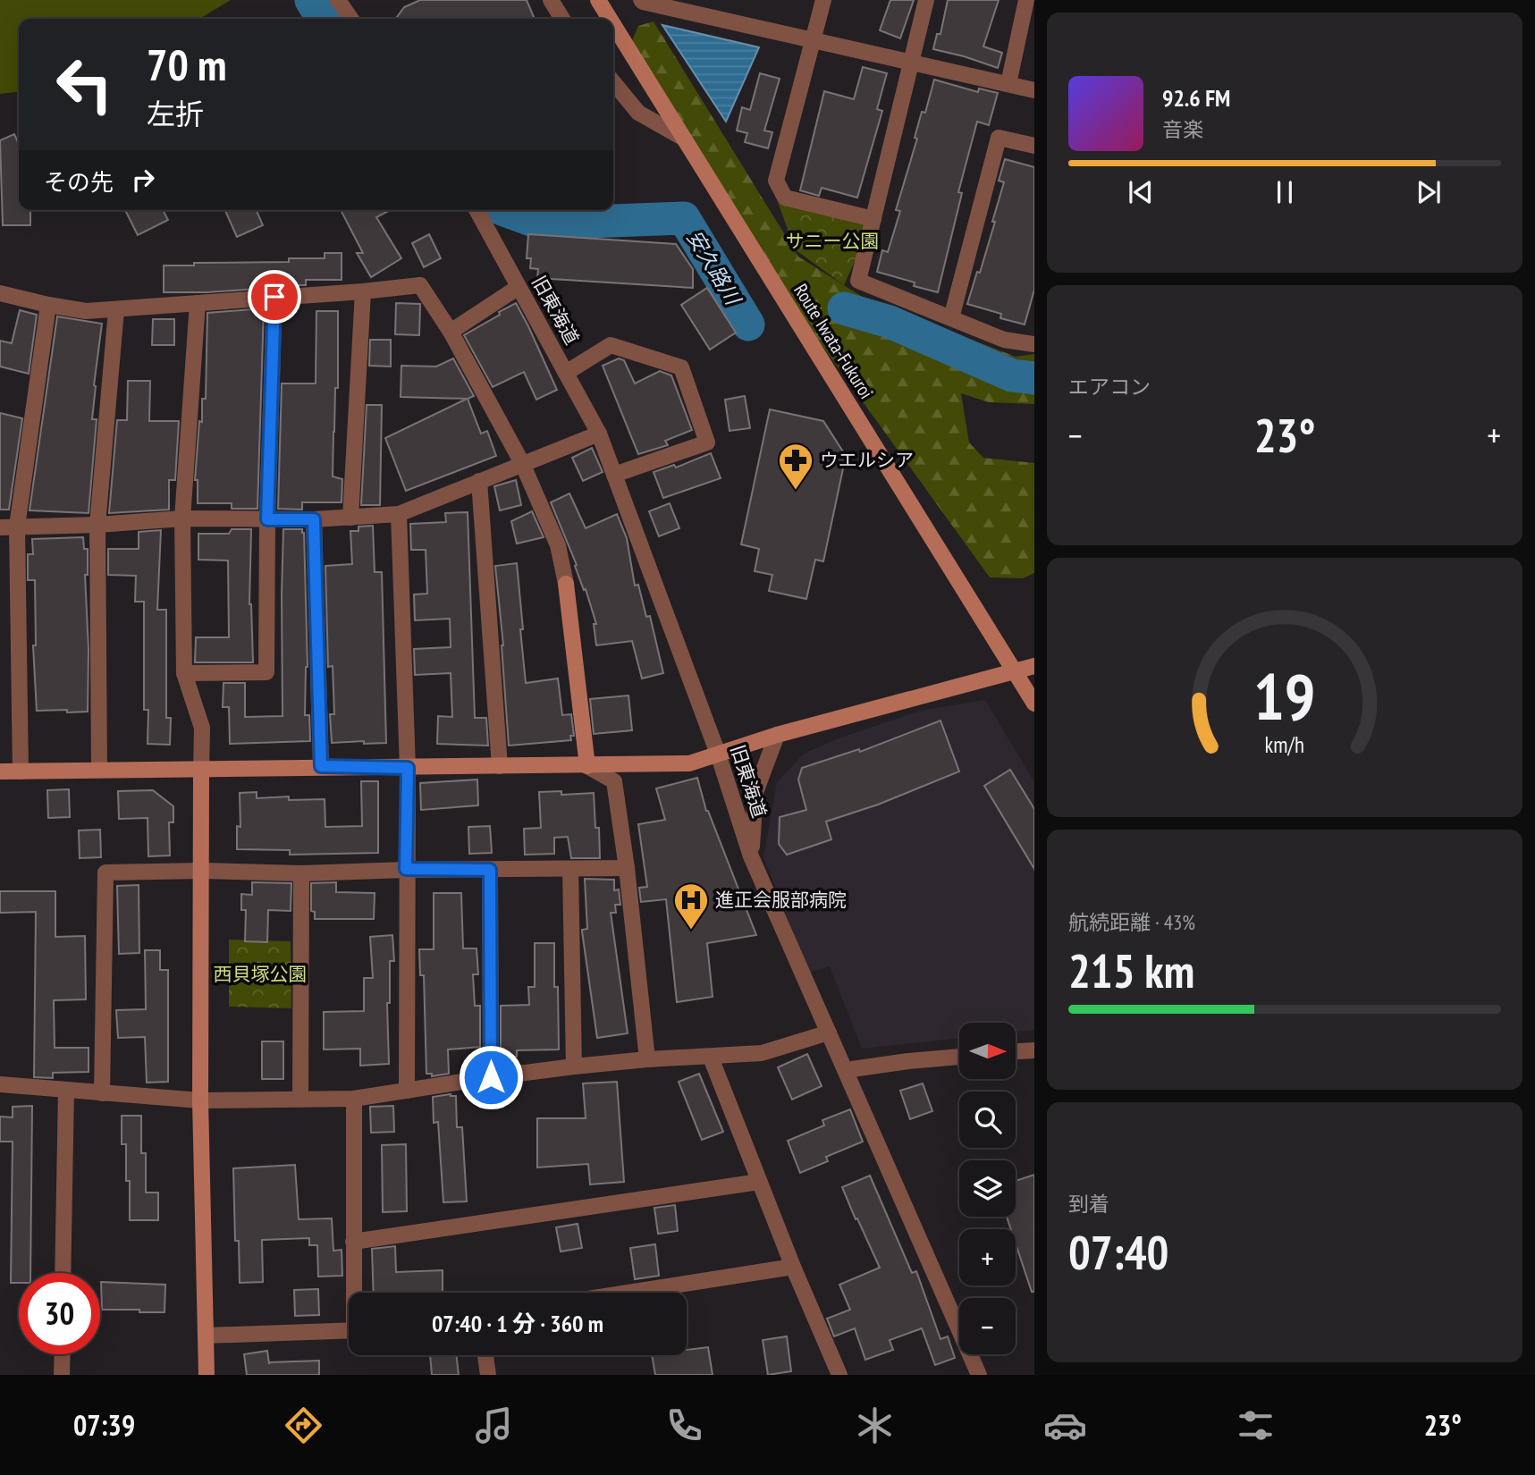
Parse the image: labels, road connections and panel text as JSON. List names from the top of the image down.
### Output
{
  "streets": {
    "street": ["旧東海道", "Route Iwata-Fukuroi"]
  },
  "water": ["安久路川"],
  "parks": ["サニー公園", "西貝塚公園"],
  "places": {
    "pharmacy": ["ウエルシア"],
    "hospital": ["進正会服部病院"]
  },
  "north": "right",
  "page": {
    "turn": ["70 m", "左折"],
    "song": ["92.6 FM", "音楽"],
    "then": "その先",
    "tile": [
      "エアコン",
      ["航続距離 · 43%", "215 km"],
      ["到着", "07:40"]
    ],
    "heat": ["−", "23°", "+"],
    "map_buttons": ["+", "−"],
    "limit": "30",
    "trip": "07:40 · 1 分 · 360 m",
    "tabs": ["07:39", "23°"],
    "gauge": ["19", "km/h"]
  }
}
